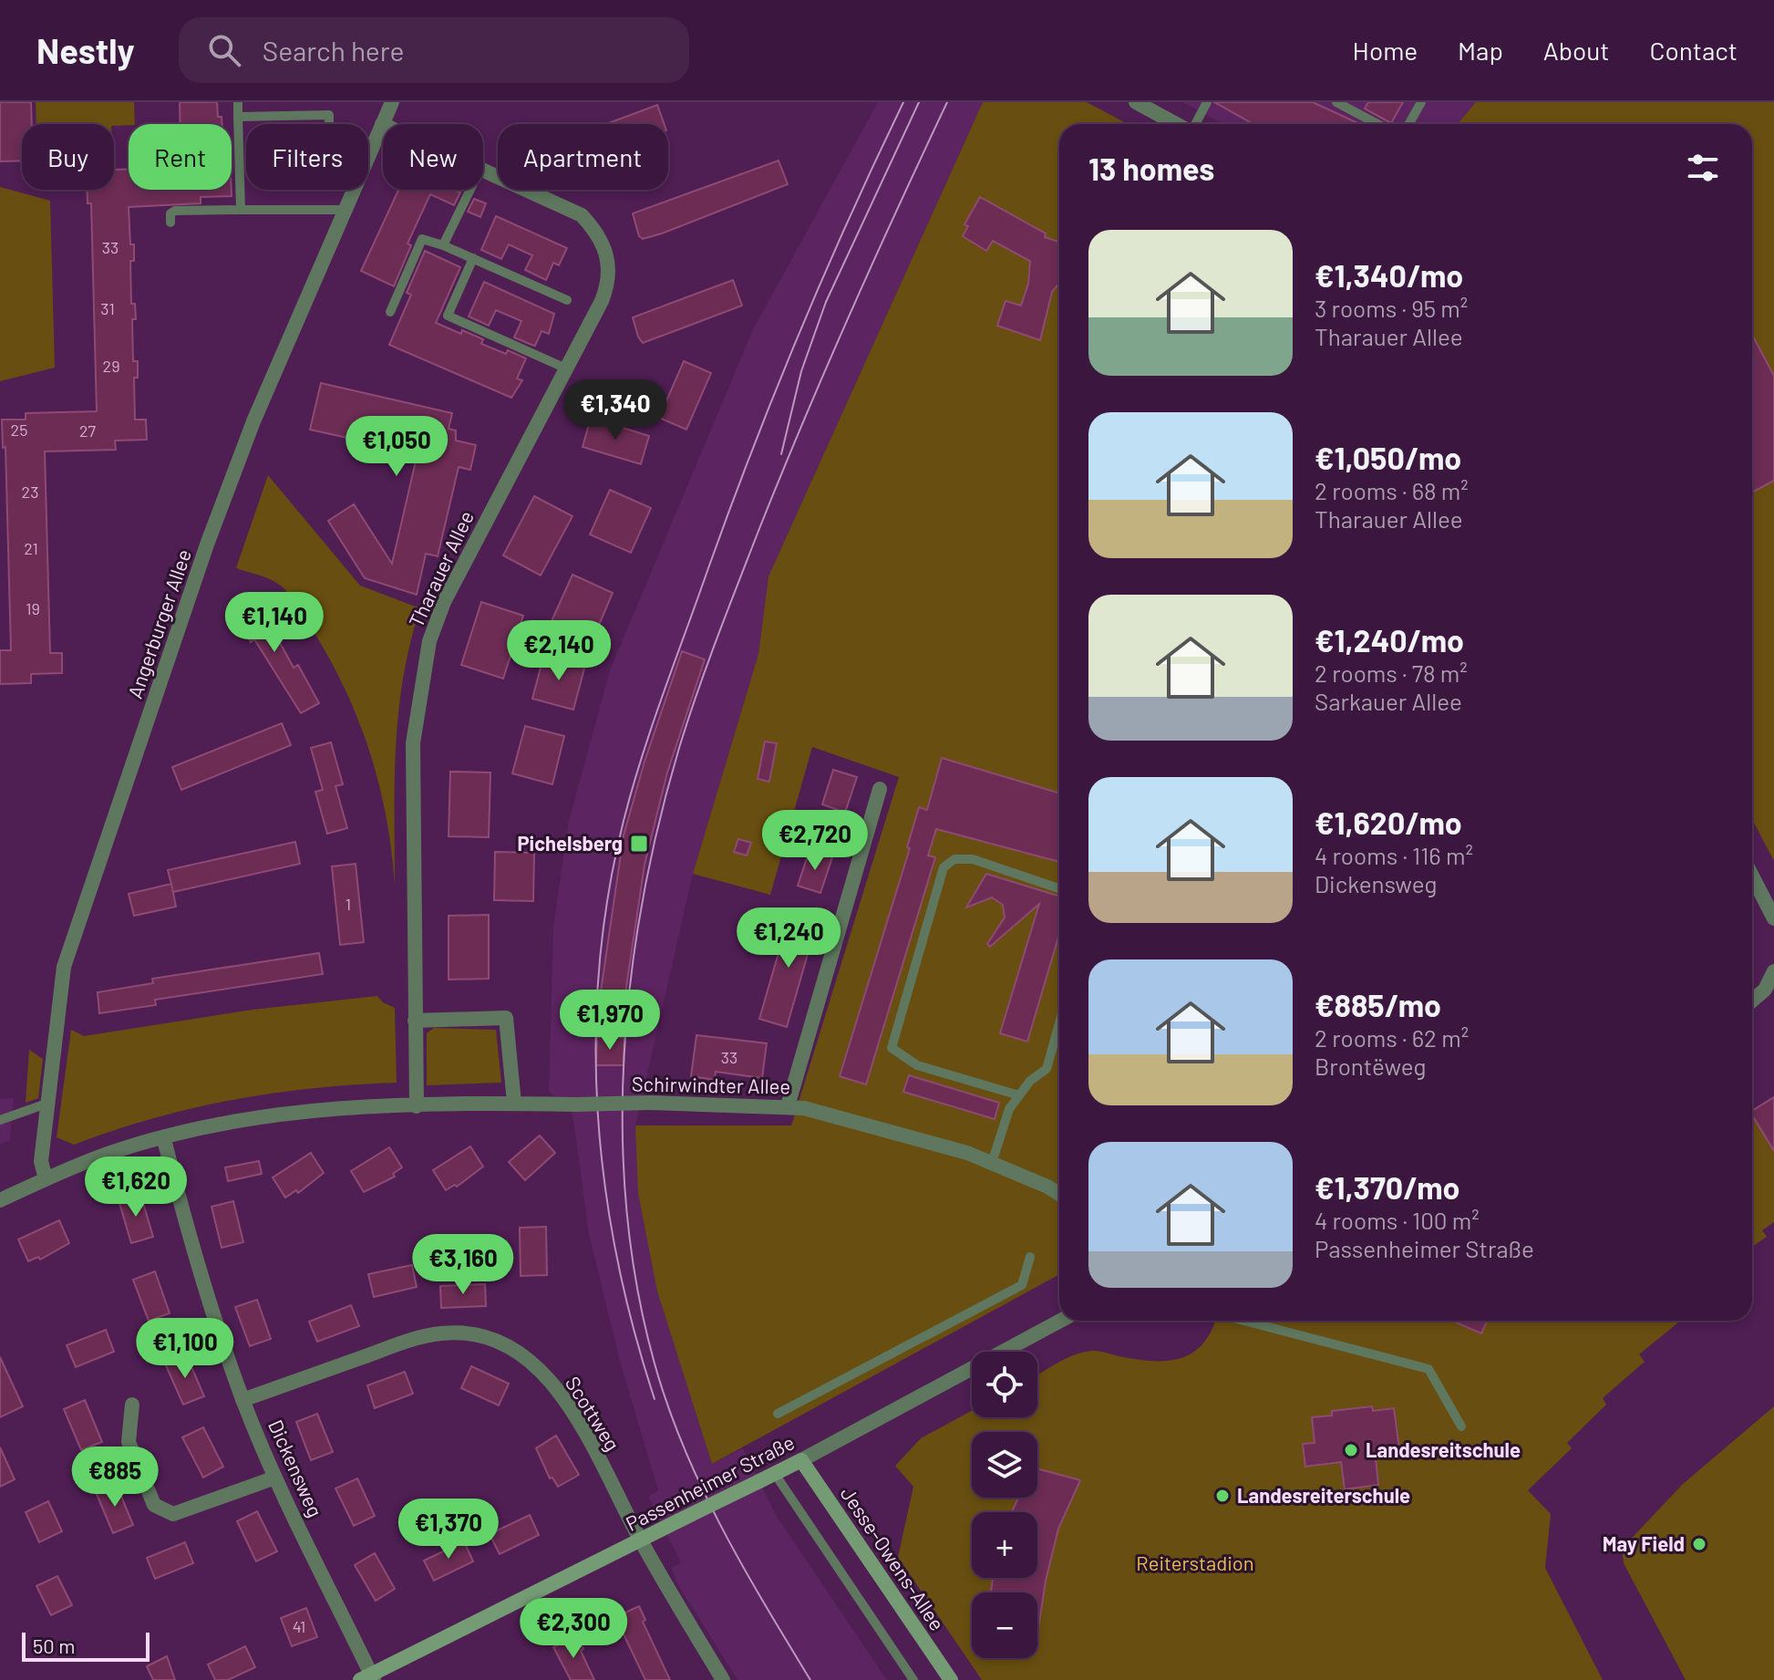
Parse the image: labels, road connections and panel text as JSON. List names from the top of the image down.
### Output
{
  "streets": {
    "street": [
      "Tharauer Allee",
      "Angerburger Allee",
      "Schirwindter Allee",
      "Scottweg",
      "Dickensweg",
      "Passenheimer Straße",
      "Jesse-Owens-Allee"
    ]
  },
  "crossings": [
    ["Tharauer Allee", "Schirwindter Allee"],
    ["Angerburger Allee", "Schirwindter Allee"],
    ["Schirwindter Allee", "Dickensweg"],
    ["Scottweg", "Dickensweg"],
    ["Scottweg", "Passenheimer Straße"],
    ["Dickensweg", "Passenheimer Straße"],
    ["Passenheimer Straße", "Jesse-Owens-Allee"]
  ],
  "parks": ["Reiterstadion"],
  "places": {
    "transit": ["Pichelsberg"],
    "other": ["Landesreitschule", "Landesreiterschule", "May Field"]
  },
  "house_numbers": [
    "33",
    "31",
    "29",
    "25",
    "27",
    "23",
    "21",
    "19",
    "1",
    "33",
    "41"
  ],
  "scale_bar": "50 m",
  "page": {
    "header": "Nestly",
    "search": "Search here",
    "nav": [
      "Home",
      "Map",
      "About",
      "Contact"
    ],
    "chip": [
      "Buy",
      "Rent",
      "Filters",
      "New",
      "Apartment"
    ],
    "heading": "13 homes",
    "list": [
      {
        "name": "€1,340/mo",
        "note": "3 rooms · 95 m² · Tharauer Allee"
      },
      {
        "name": "€1,050/mo",
        "note": "2 rooms · 68 m² · Tharauer Allee"
      },
      {
        "name": "€1,240/mo",
        "note": "2 rooms · 78 m² · Sarkauer Allee"
      },
      {
        "name": "€1,620/mo",
        "note": "4 rooms · 116 m² · Dickensweg"
      },
      {
        "name": "€885/mo",
        "note": "2 rooms · 62 m² · Brontëweg"
      },
      {
        "name": "€1,370/mo",
        "note": "4 rooms · 100 m² · Passenheimer Straße"
      }
    ],
    "price": [
      "€1,340",
      "€1,050",
      "€1,140",
      "€2,140",
      "€2,720",
      "€1,240",
      "€1,970",
      "€1,620",
      "€3,160",
      "€1,100",
      "€885",
      "€1,370",
      "€2,300"
    ],
    "map_buttons": ["+", "−"],
    "scale": "50 m"
  }
}
